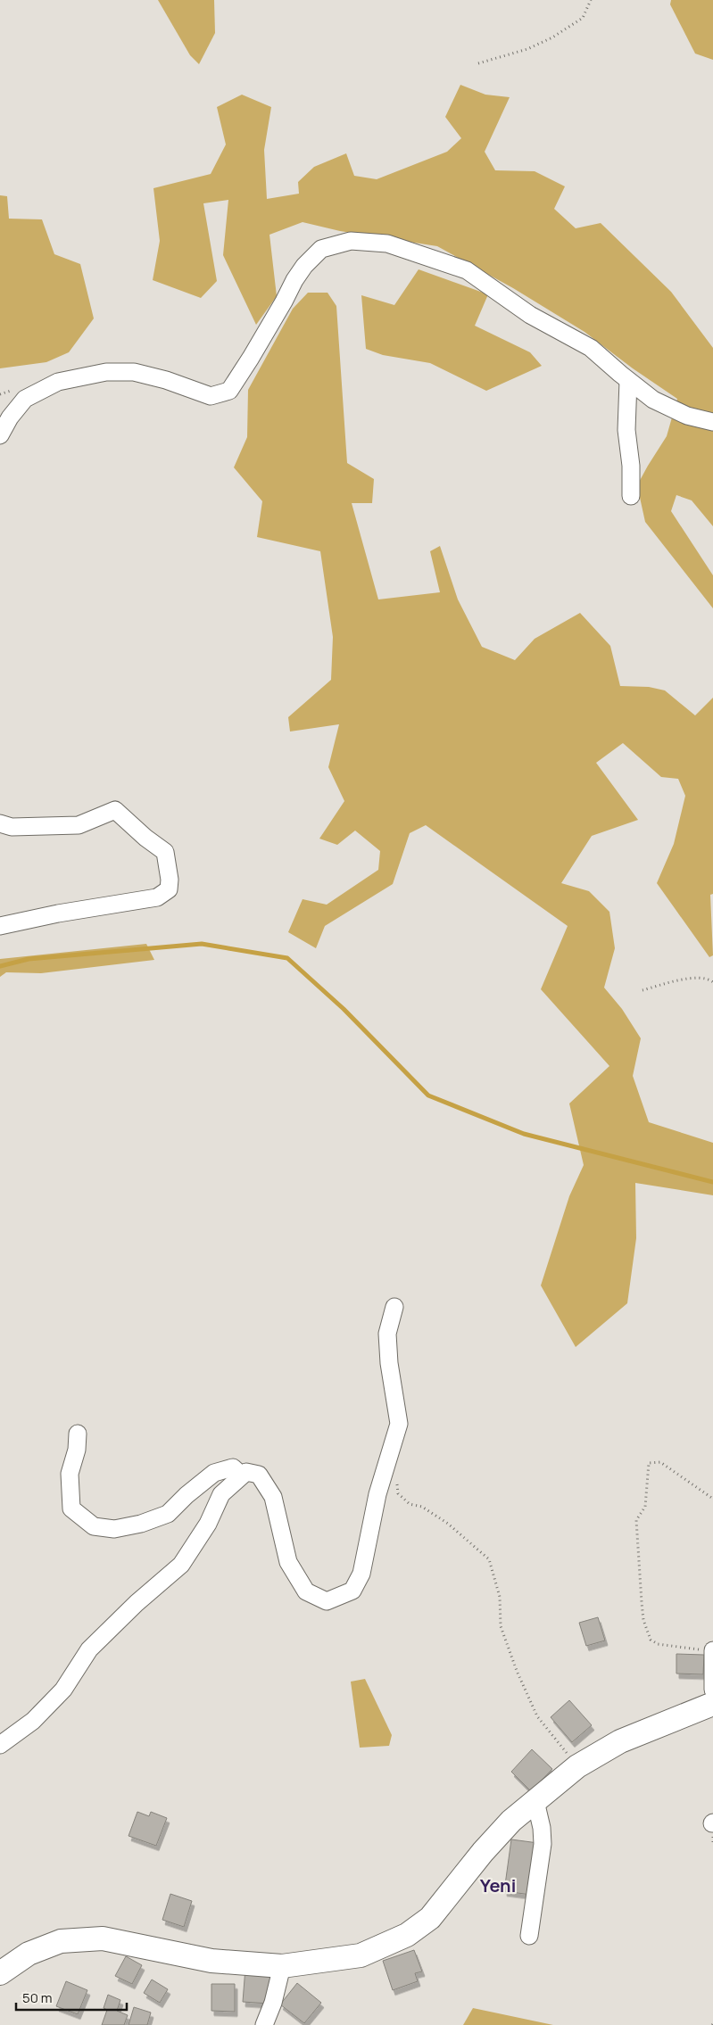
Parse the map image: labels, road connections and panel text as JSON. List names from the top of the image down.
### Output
{
  "districts": ["Yeni"],
  "scale_bar": "50 m"
}
